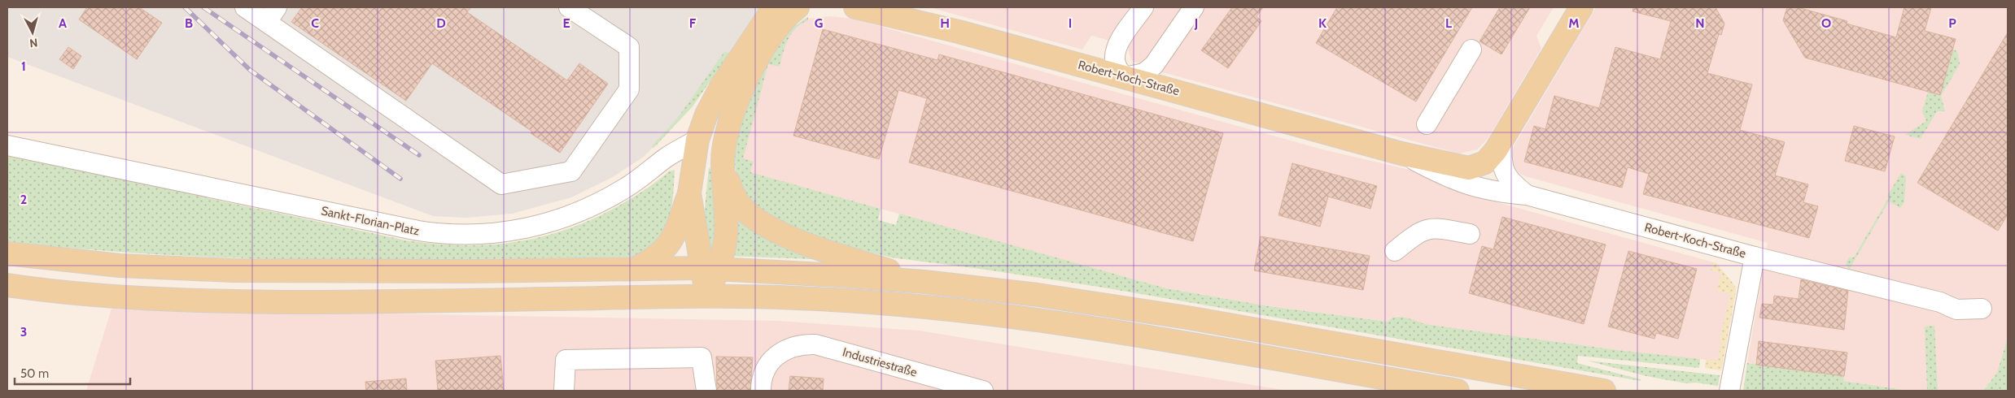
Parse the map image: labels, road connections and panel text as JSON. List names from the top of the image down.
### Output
{
  "streets": {
    "main road": ["Robert-Koch-Straße"],
    "street": ["Sankt-Florian-Platz", "Industriestraße"]
  },
  "scale_bar": "50 m",
  "north": "bottom",
  "grid": {
    "columns": [
      "A",
      "B",
      "C",
      "D",
      "E",
      "F",
      "G",
      "H",
      "I",
      "J",
      "K",
      "L",
      "M",
      "N",
      "O",
      "P"
    ],
    "rows": ["1", "2", "3"]
  }
}
